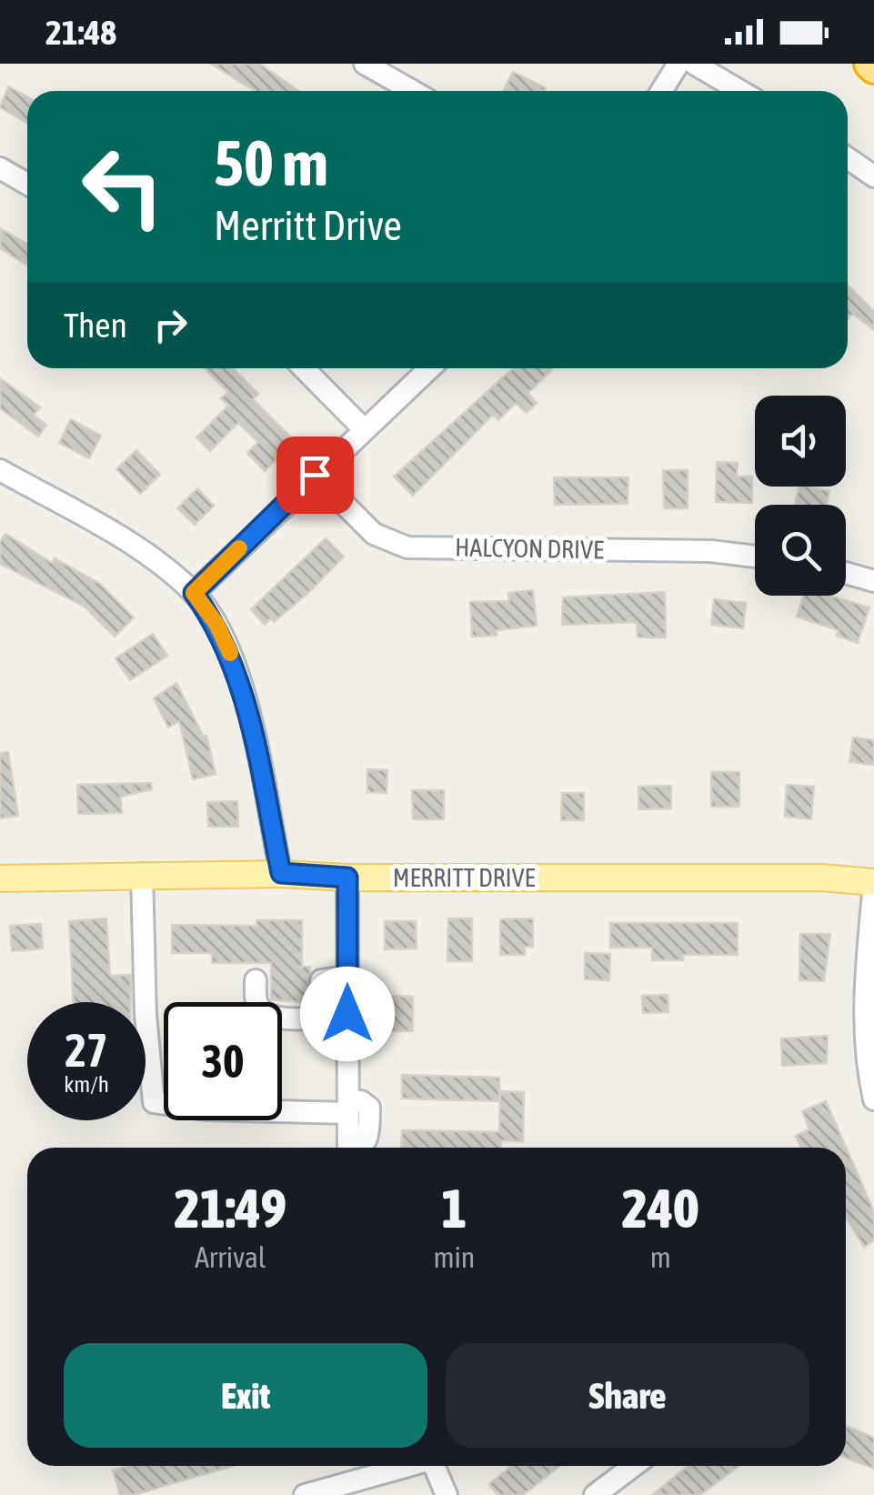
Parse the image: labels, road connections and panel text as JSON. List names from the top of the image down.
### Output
{
  "streets": {
    "main road": ["MERRITT DRIVE"],
    "street": ["HALCYON DRIVE"]
  },
  "page": {
    "status": "21:48",
    "turn": ["50 m", "Merritt Drive"],
    "then": "Then",
    "speed": "27 km/h",
    "limit": "30",
    "eta": [
      "21:49",
      "Arrival",
      "1",
      "min",
      "240",
      "m"
    ],
    "buttons": ["Exit", "Share"]
  }
}
